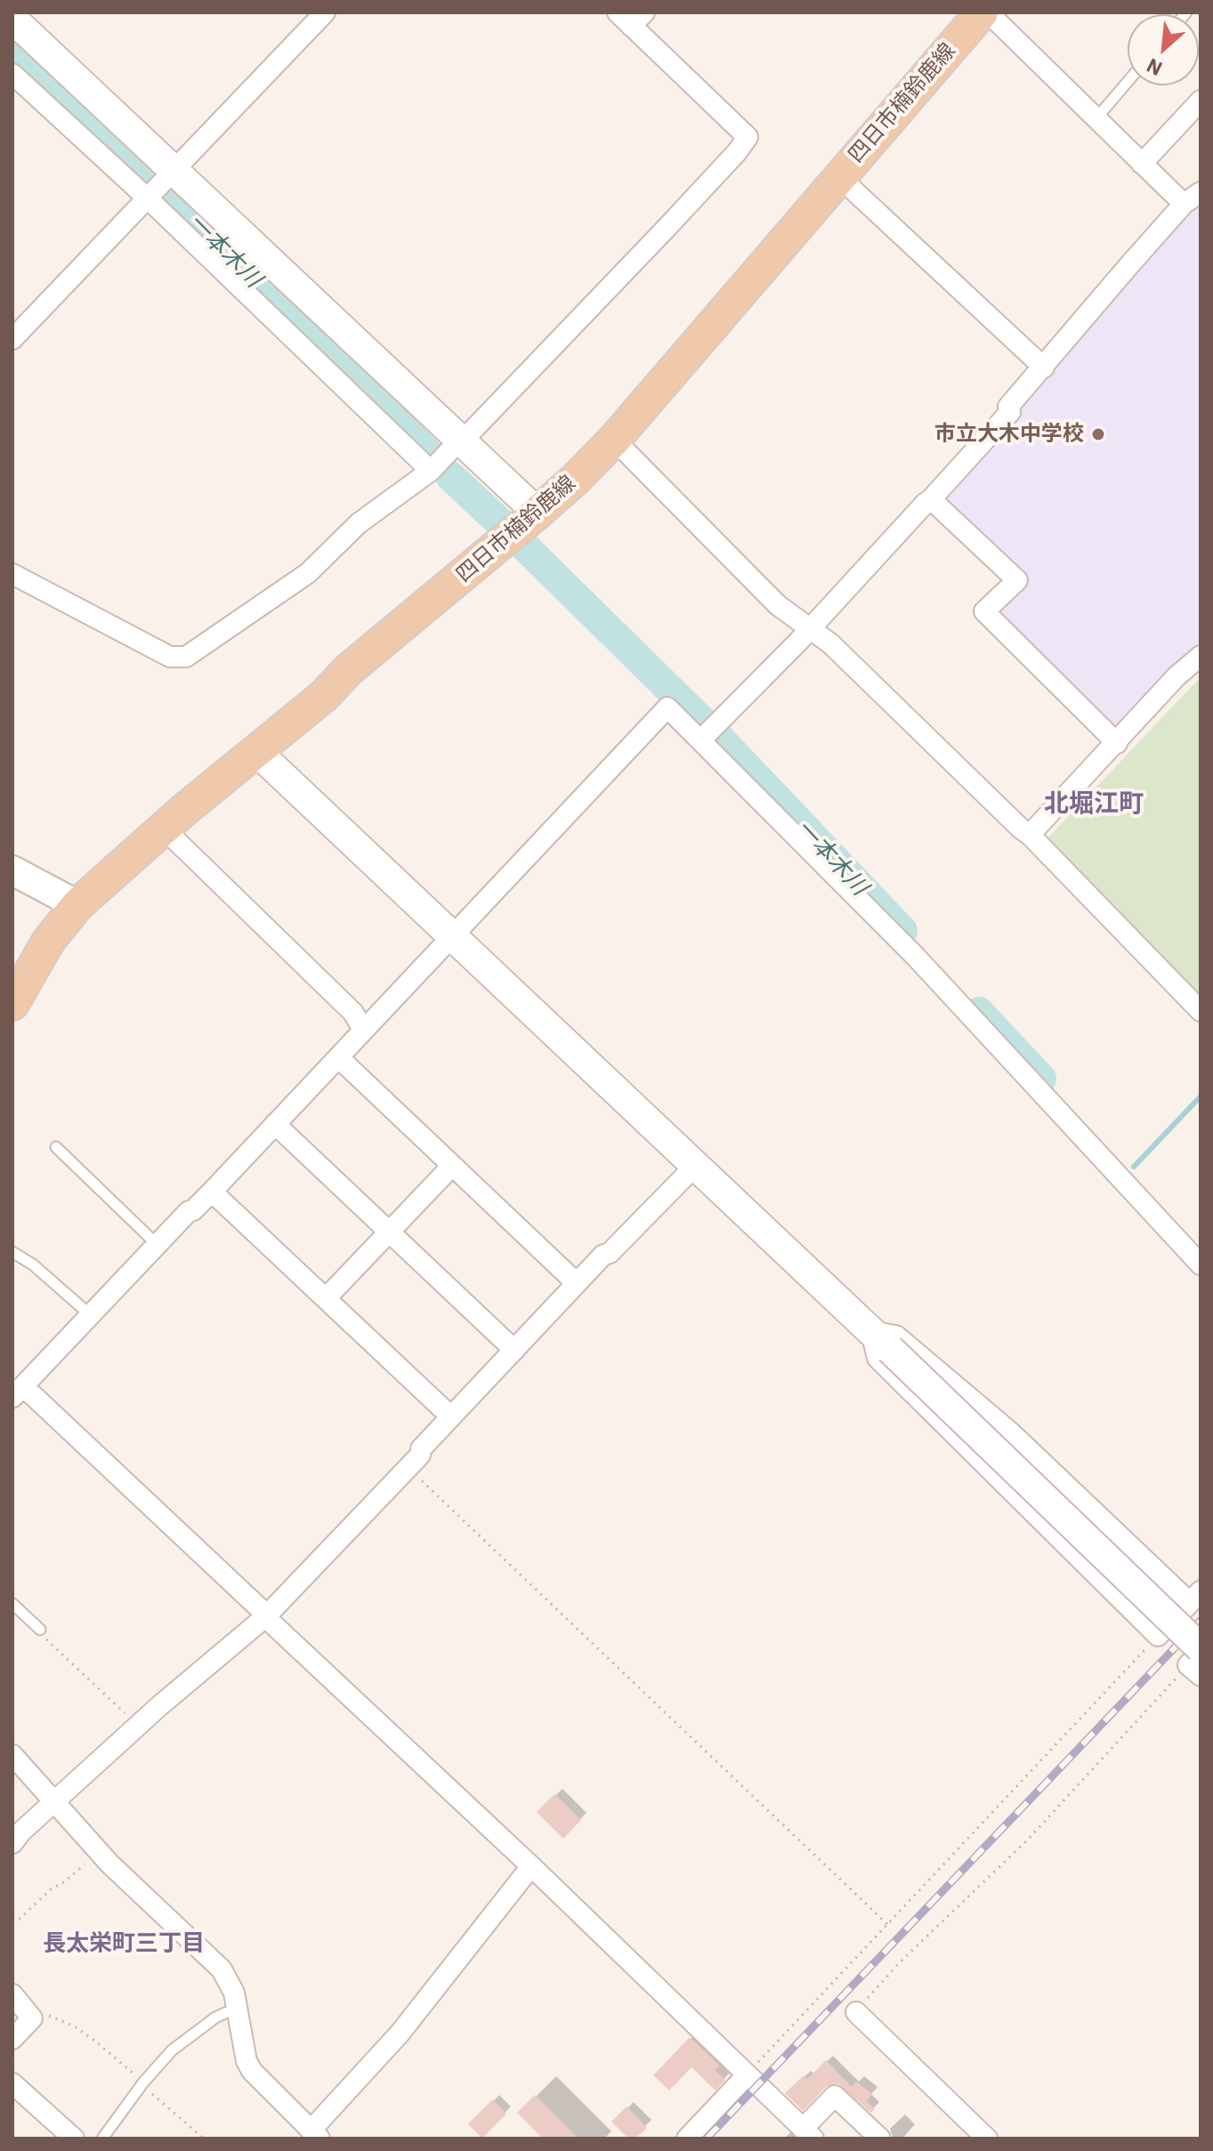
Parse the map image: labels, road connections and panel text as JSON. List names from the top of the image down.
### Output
{
  "streets": {
    "main road": ["四日市楠鈴鹿線"]
  },
  "districts": ["北堀江町", "長太栄町三丁目"],
  "water": ["一本木川"],
  "places": ["市立大木中学校"],
  "north": "bottom left"
}
